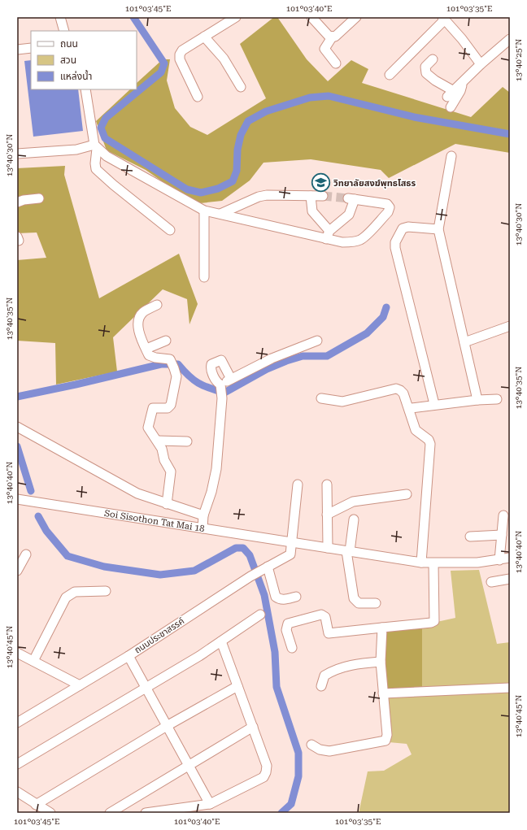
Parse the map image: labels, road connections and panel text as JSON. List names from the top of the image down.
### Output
{
  "streets": {
    "street": ["Soi Sisothon Tat Mai 18", "ถนนประชาสรรค์"]
  },
  "crossings": [
    ["Soi Sisothon Tat Mai 18", "ถนนประชาสรรค์"]
  ],
  "places": {
    "school or university": ["วิทยาลัยสงฆ์พุทธโสธร"]
  },
  "legend": ["ถนน", "สวน", "แหล่งน้ำ"],
  "coordinates": [
    "101°03'45\"E",
    "101°03'40\"E",
    "101°03'35\"E",
    "13°40'25\"N",
    "13°40'30\"N",
    "13°40'35\"N",
    "13°40'40\"N",
    "13°40'45\"N"
  ]
}
